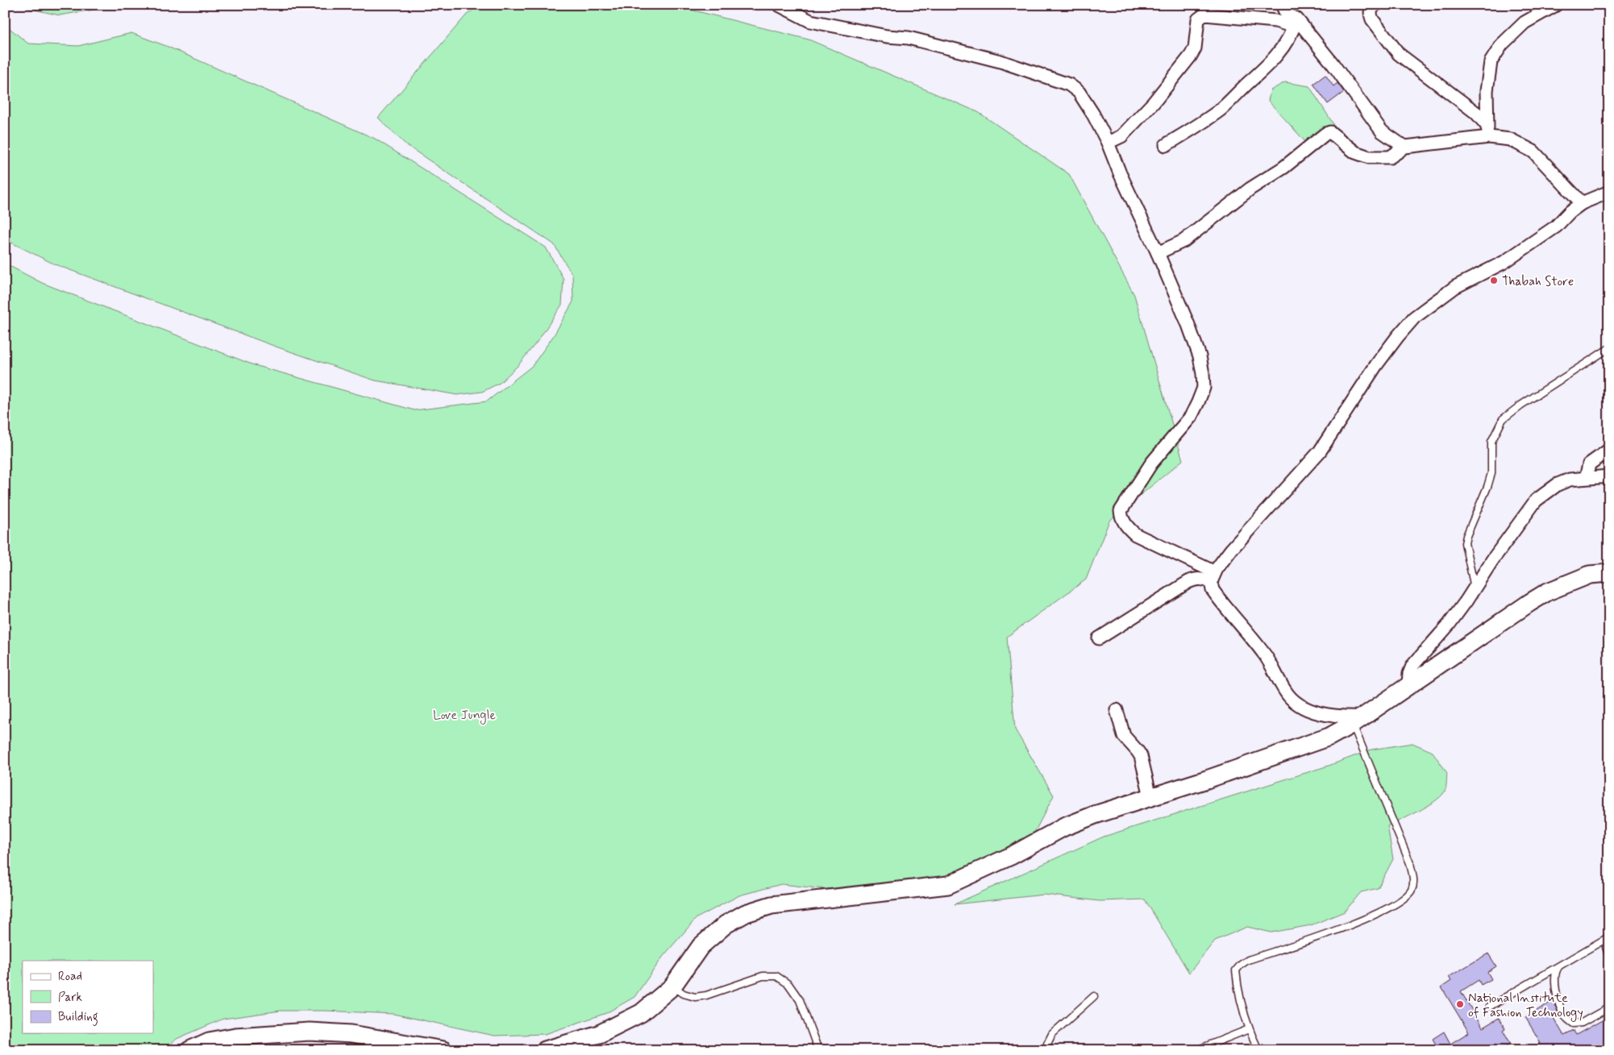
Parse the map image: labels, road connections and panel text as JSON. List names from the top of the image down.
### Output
{
  "parks": ["Love Jungle"],
  "places": ["Thabah Store", "National Institute of Fashion Technology"],
  "legend": ["Road", "Park", "Building"]
}
